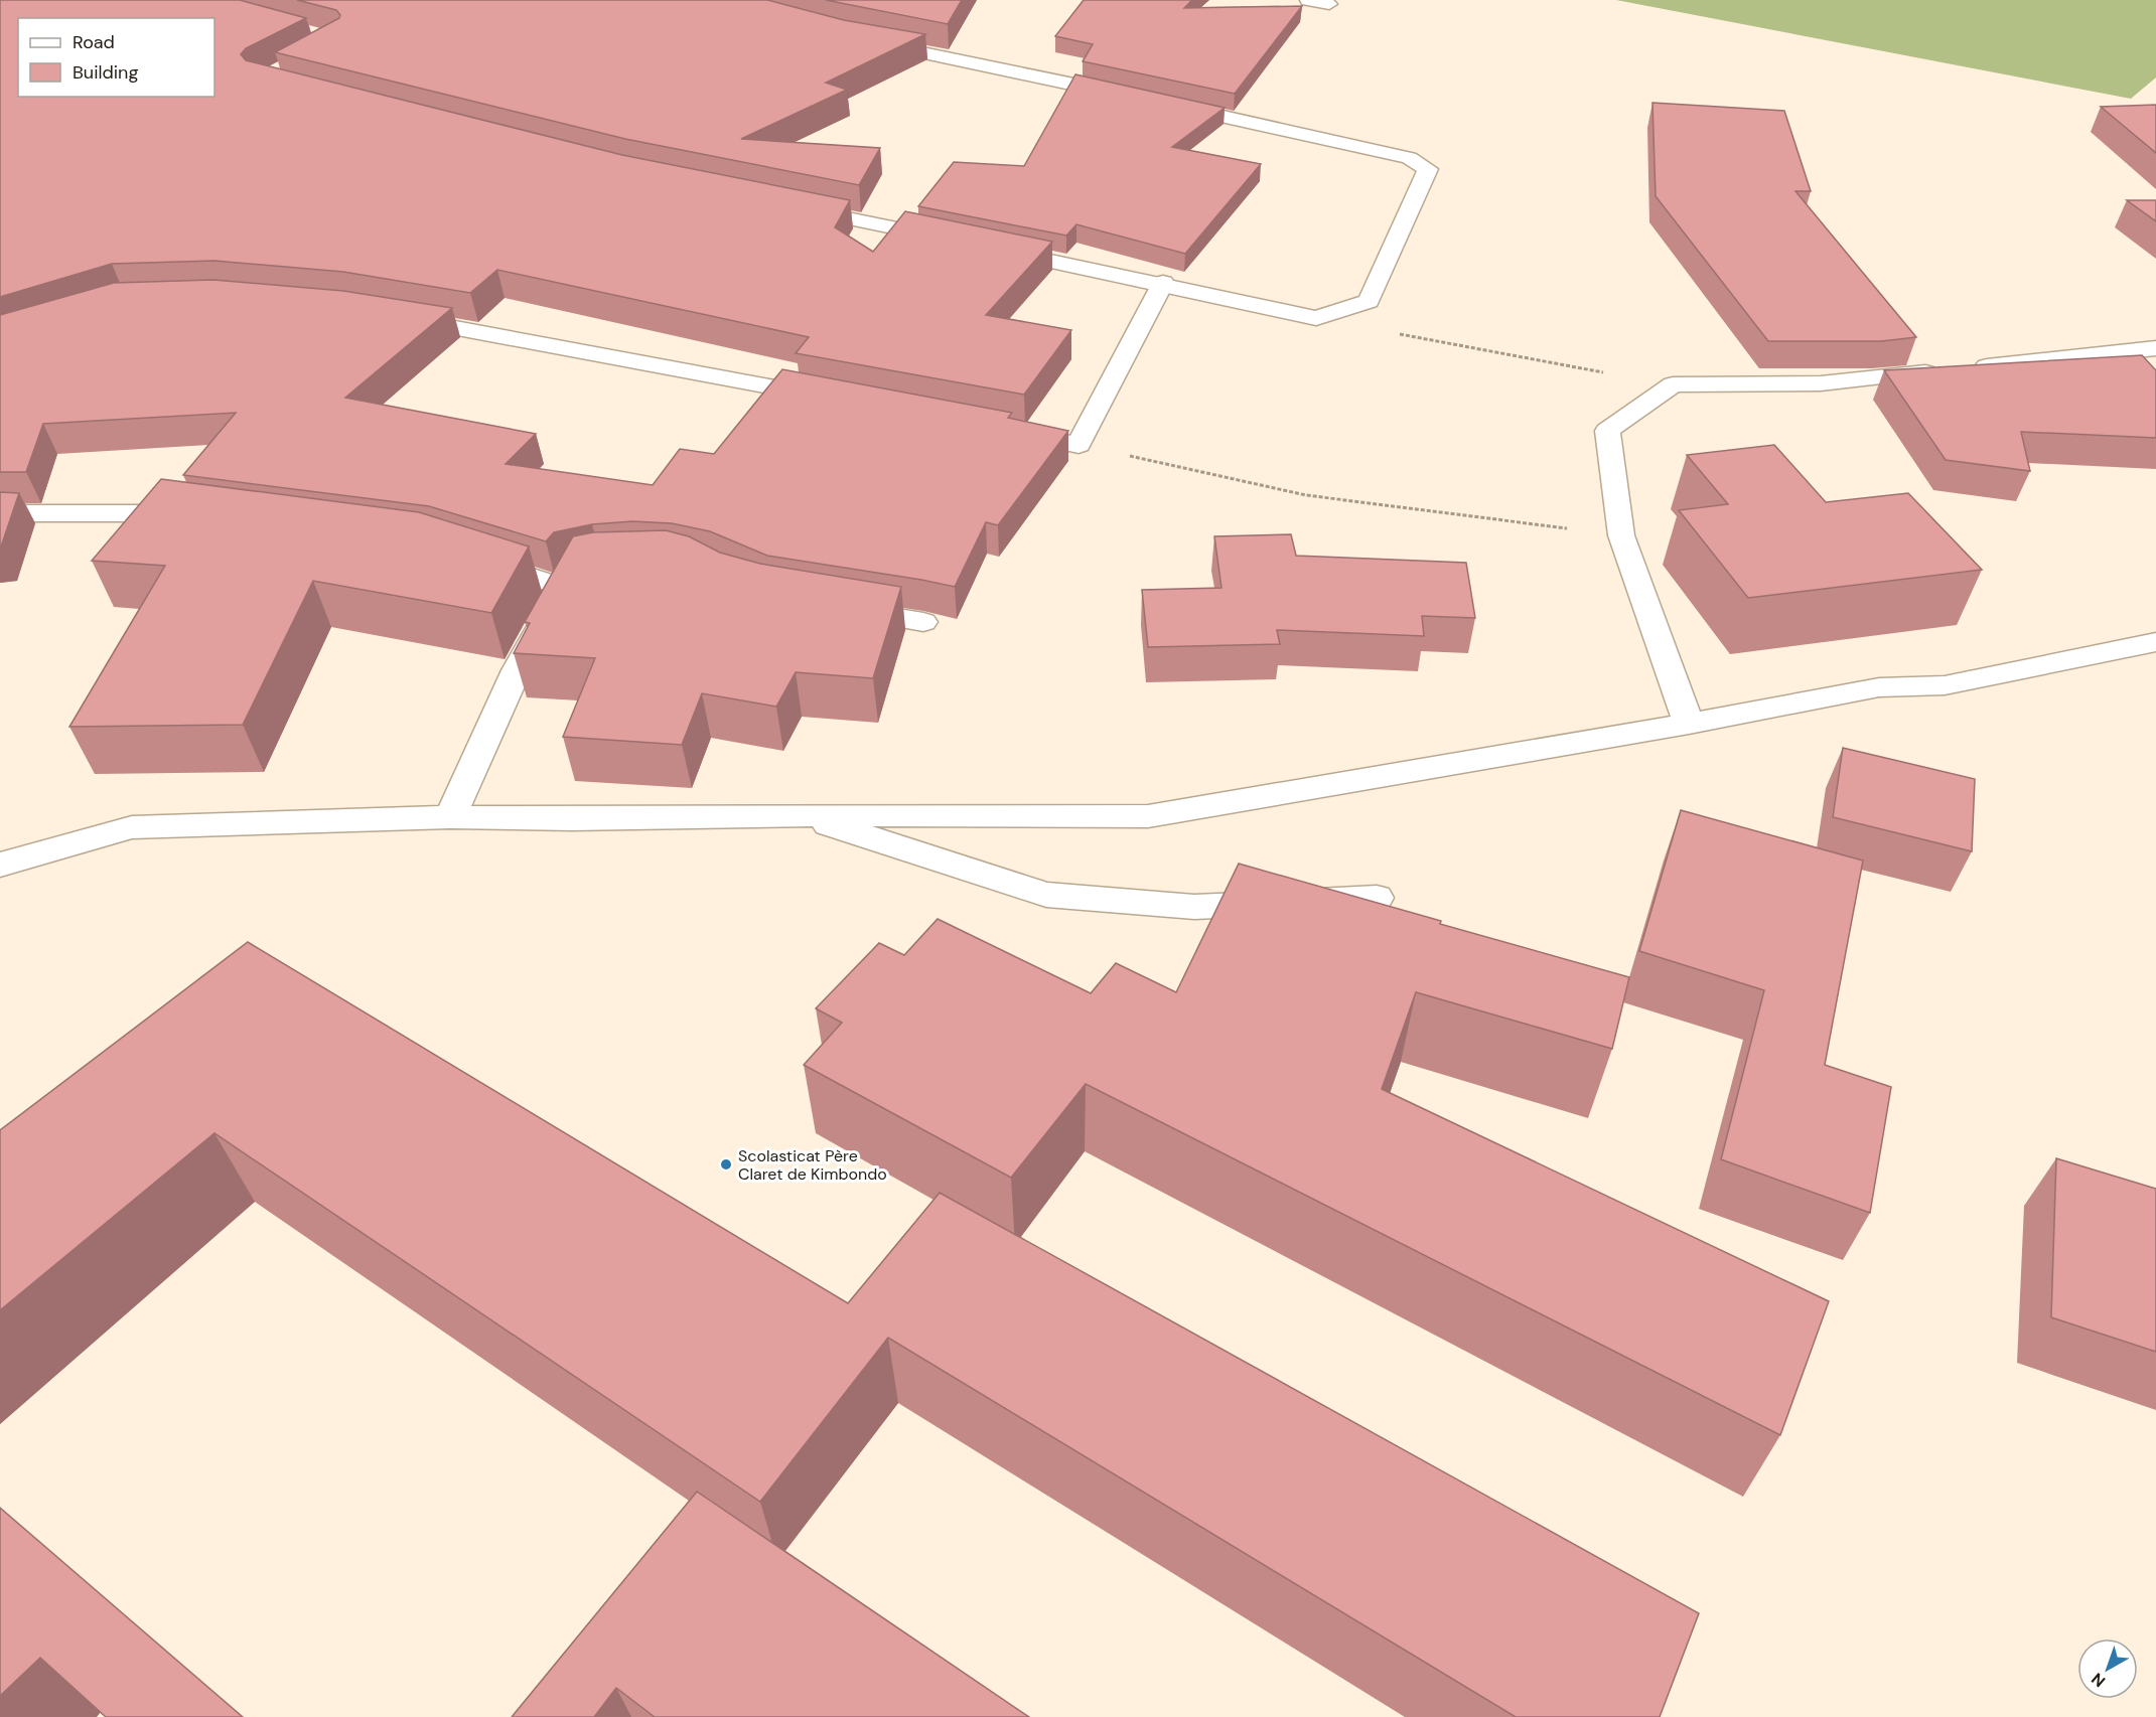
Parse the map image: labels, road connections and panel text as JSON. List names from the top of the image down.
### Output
{
  "places": ["Scolasticat Père Claret de Kimbondo"],
  "legend": ["Road", "Building"],
  "north": "bottom left"
}
